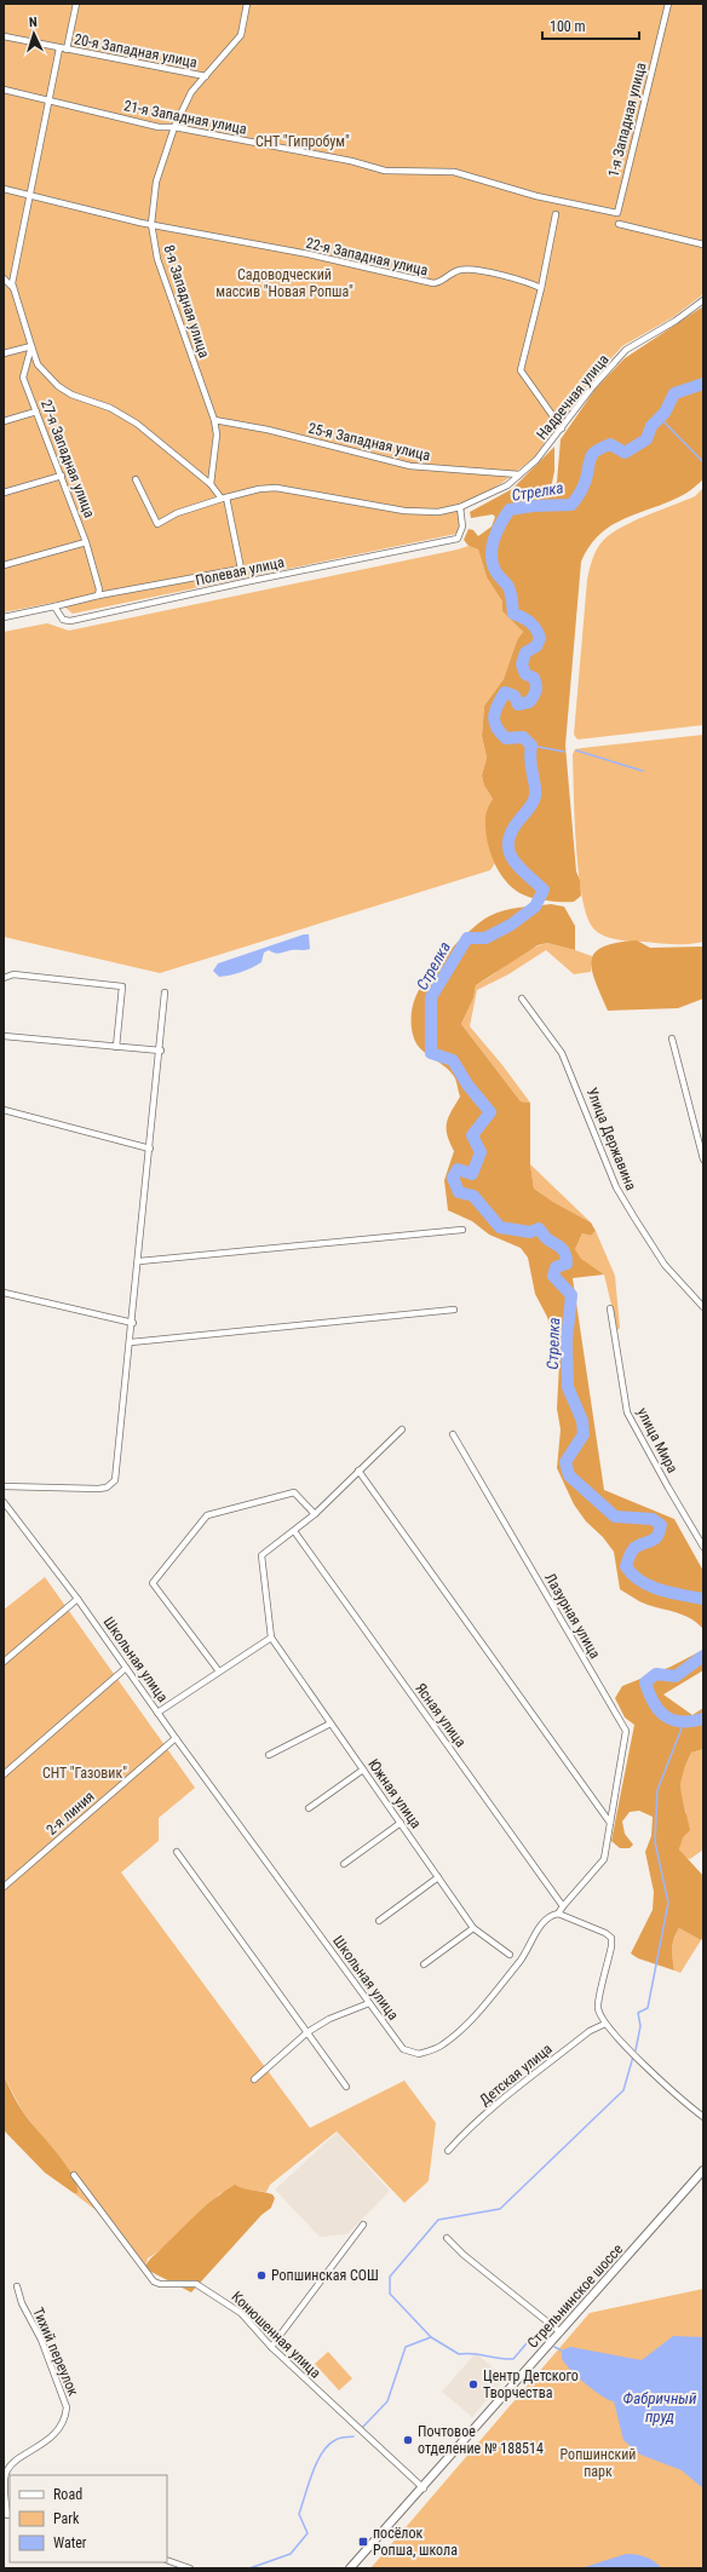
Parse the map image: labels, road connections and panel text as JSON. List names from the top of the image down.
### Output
{
  "streets": {
    "main road": ["Стрельнинское шоссе"],
    "street": [
      "20-я Западная улица",
      "21-я Западная улица",
      "1-я Западная улица",
      "22-я Западная улица",
      "8-я Западная улица",
      "Надречная улица",
      "25-я Западная улица",
      "27-я Западная улица",
      "Полевая улица",
      "Улица Державина",
      "улица Мира",
      "Лазурная улица",
      "Школьная улица",
      "Ясная улица",
      "Южная улица",
      "2-я линия",
      "Детская улица",
      "Конюшенная улица",
      "Тихий переулок"
    ]
  },
  "crossings": [
    ["20-я Западная улица", "8-я Западная улица"],
    ["21-я Западная улица", "1-я Западная улица"],
    ["21-я Западная улица", "8-я Западная улица"],
    ["22-я Западная улица", "8-я Западная улица"],
    ["8-я Западная улица", "25-я Западная улица"],
    ["Надречная улица", "25-я Западная улица"],
    ["Надречная улица", "Полевая улица"],
    ["27-я Западная улица", "Полевая улица"],
    ["Лазурная улица", "Ясная улица"],
    ["Школьная улица", "2-я линия"],
    ["Стрельнинское шоссе", "Конюшенная улица"]
  ],
  "water": ["Стрелка", "Фабричный пруд"],
  "parks": [
    "СНТ \"Гипробум\"",
    "Садоводческий массив \"Новая Ропша\"",
    "СНТ \"Газовик\"",
    "Ропшинский парк"
  ],
  "places": {
    "other": ["Ропшинская СОШ", "Центр Детского Творчества", "Почтовое отделение № 188514"],
    "transit": ["посёлок Ропша, школа"]
  },
  "legend": ["Road", "Park", "Water"],
  "scale_bar": "100 m",
  "north": "top"
}
